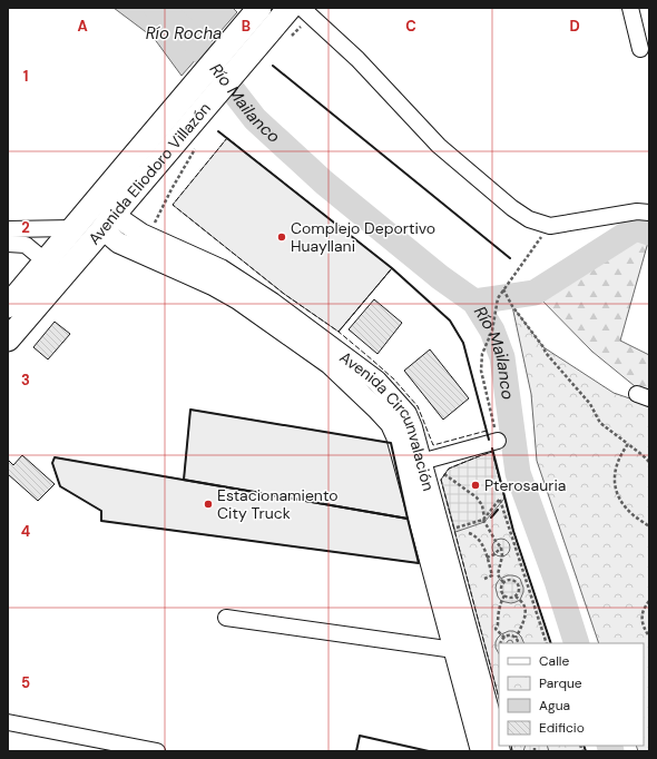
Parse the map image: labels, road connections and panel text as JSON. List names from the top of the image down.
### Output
{
  "streets": {
    "highway": ["Avenida Eliodoro Villazón"],
    "main road": ["Avenida Circunvalación"]
  },
  "crossings": [
    ["Avenida Eliodoro Villazón", "Avenida Circunvalación"]
  ],
  "water": ["Río Rocha", "Río Mailanco"],
  "places": ["Complejo Deportivo Huayllani", "Pterosauria", "Estacionamiento City Truck"],
  "legend": [
    "Calle",
    "Parque",
    "Agua",
    "Edificio"
  ],
  "grid": {
    "columns": [
      "A",
      "B",
      "C",
      "D"
    ],
    "rows": [
      "1",
      "2",
      "3",
      "4",
      "5"
    ]
  }
}
